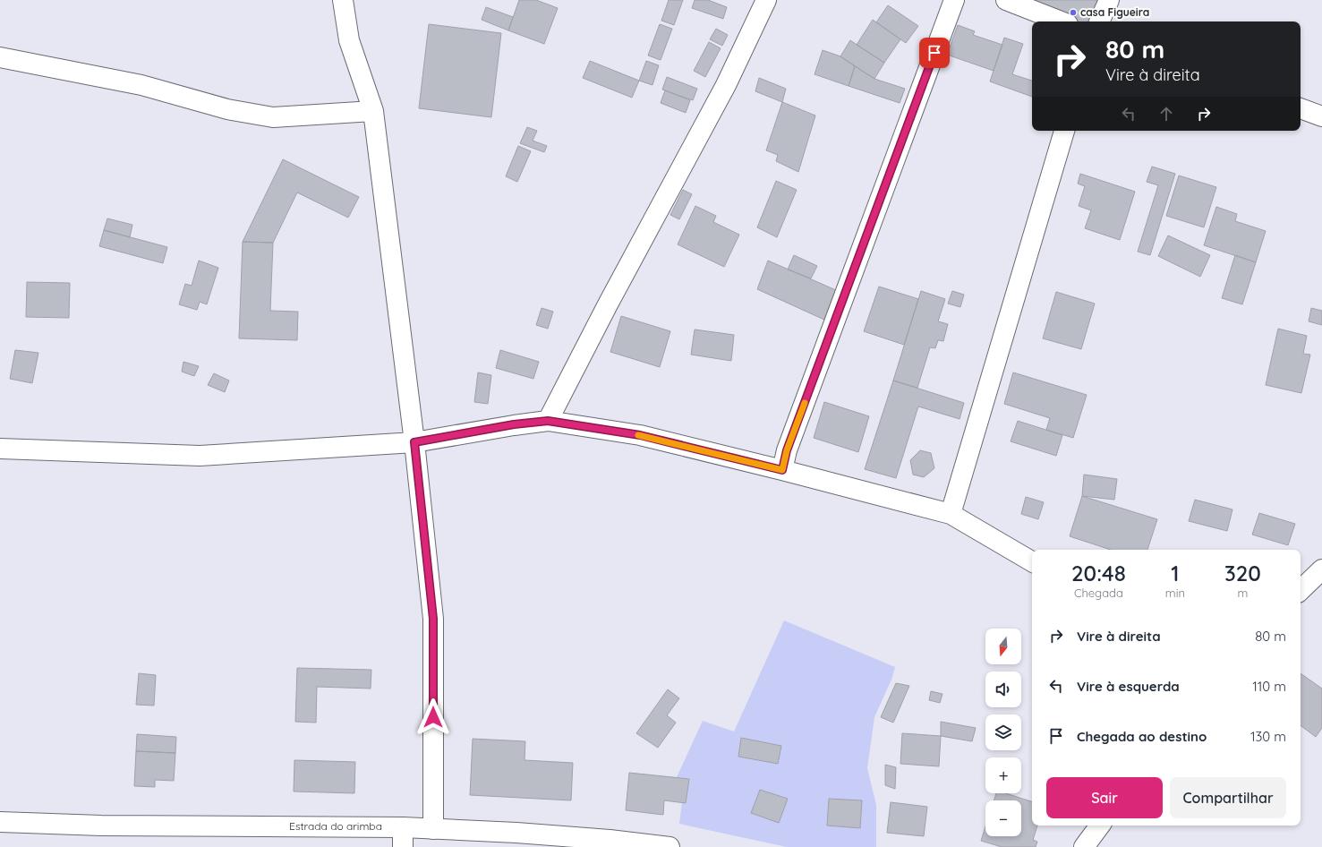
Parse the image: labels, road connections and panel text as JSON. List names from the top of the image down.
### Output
{
  "streets": {
    "street": ["Estrada do arimba"]
  },
  "places": ["casa Figueira"],
  "north": "bottom",
  "page": {
    "turn": ["80 m", "Vire à direita"],
    "eta": [
      "20:48",
      "Chegada",
      "1",
      "min",
      "320",
      "m"
    ],
    "list": [
      {
        "name": "Vire à direita",
        "value": "80 m"
      },
      {
        "name": "Vire à esquerda",
        "value": "110 m"
      },
      {
        "name": "Chegada ao destino",
        "value": "130 m"
      }
    ],
    "map_buttons": ["+", "−"],
    "buttons": ["Sair", "Compartilhar"]
  }
}
